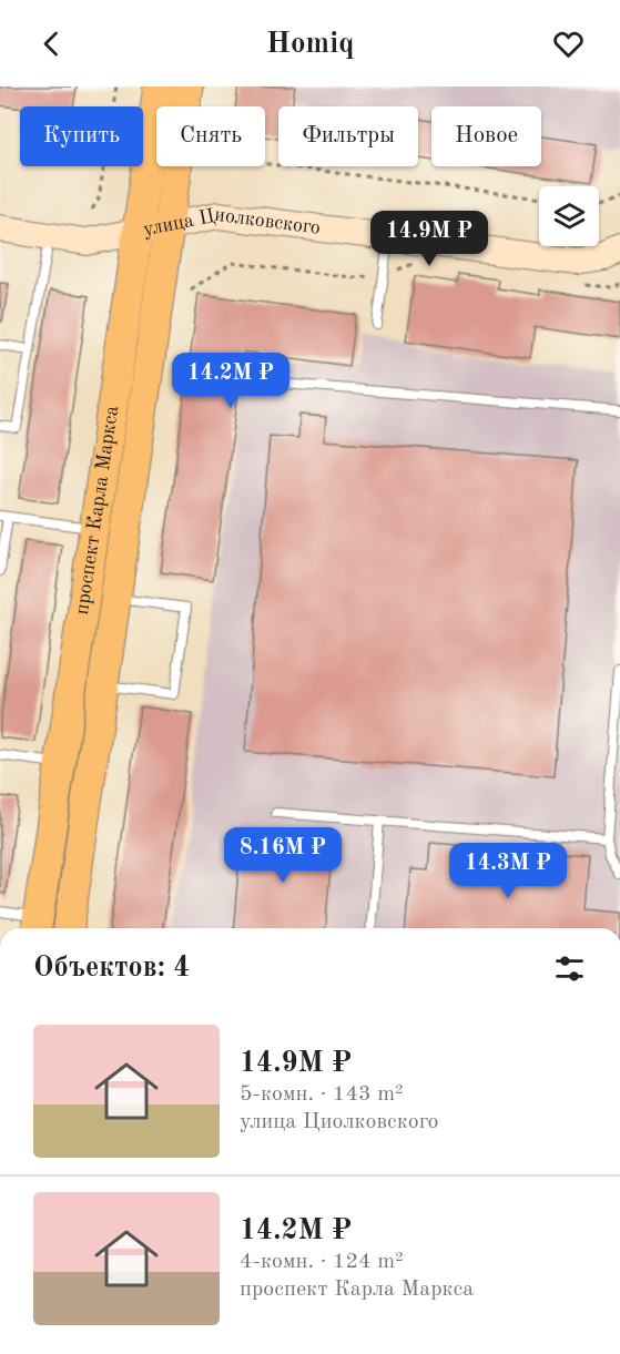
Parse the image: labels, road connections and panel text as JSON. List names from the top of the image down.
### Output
{
  "streets": {
    "main road": ["улица Циолковского", "проспект Карла Маркса"]
  },
  "crossings": [
    ["улица Циолковского", "проспект Карла Маркса"]
  ],
  "page": {
    "header": "Homiq",
    "chip": [
      "Купить",
      "Снять",
      "Фильтры",
      "Новое"
    ],
    "price": [
      "14.9M ₽",
      "14.2M ₽",
      "8.16M ₽",
      "14.3M ₽"
    ],
    "heading": "Объектов: 4",
    "list": [
      {
        "name": "14.9M ₽",
        "note": "5-комн. · 143 m² · улица Циолковского"
      },
      {
        "name": "14.2M ₽",
        "note": "4-комн. · 124 m² · проспект Карла Маркса"
      }
    ]
  }
}
